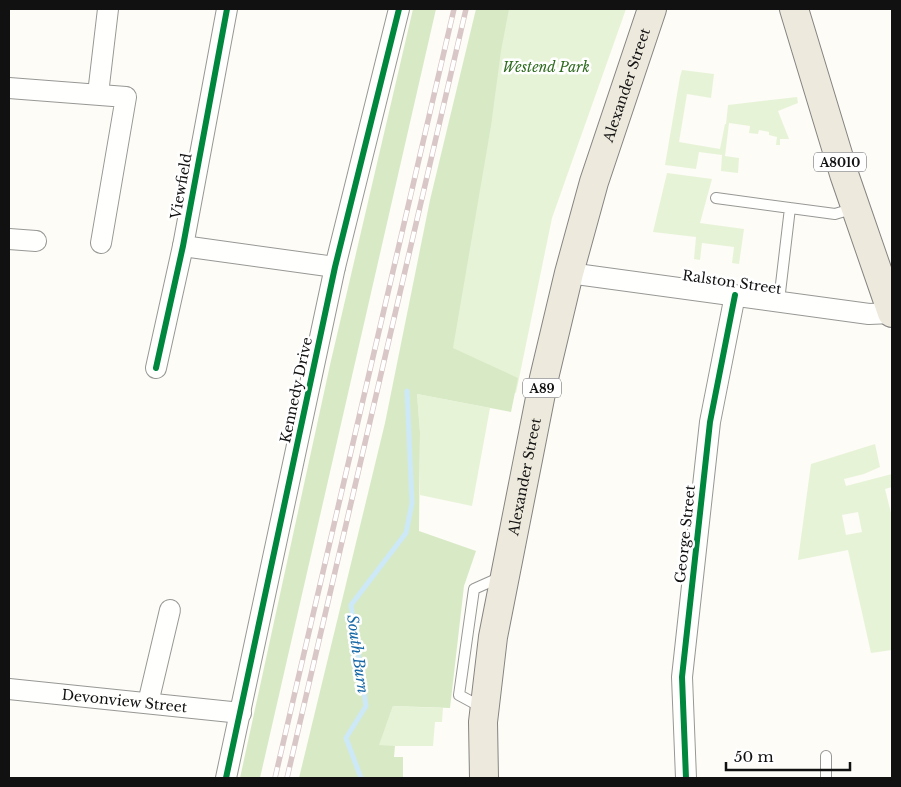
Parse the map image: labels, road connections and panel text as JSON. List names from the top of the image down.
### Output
{
  "streets": {
    "main road": ["Alexander Street", "A8010", "A89"],
    "street": [
      "Viewfield",
      "Ralston Street",
      "Kennedy Drive",
      "George Street",
      "Devonview Street"
    ]
  },
  "crossings": [
    ["Alexander Street", "Ralston Street"],
    ["A8010", "Ralston Street"],
    ["Ralston Street", "George Street"],
    ["Kennedy Drive", "Devonview Street"]
  ],
  "water": ["South Burn"],
  "parks": ["Westend Park"],
  "scale_bar": "50 m"
}
